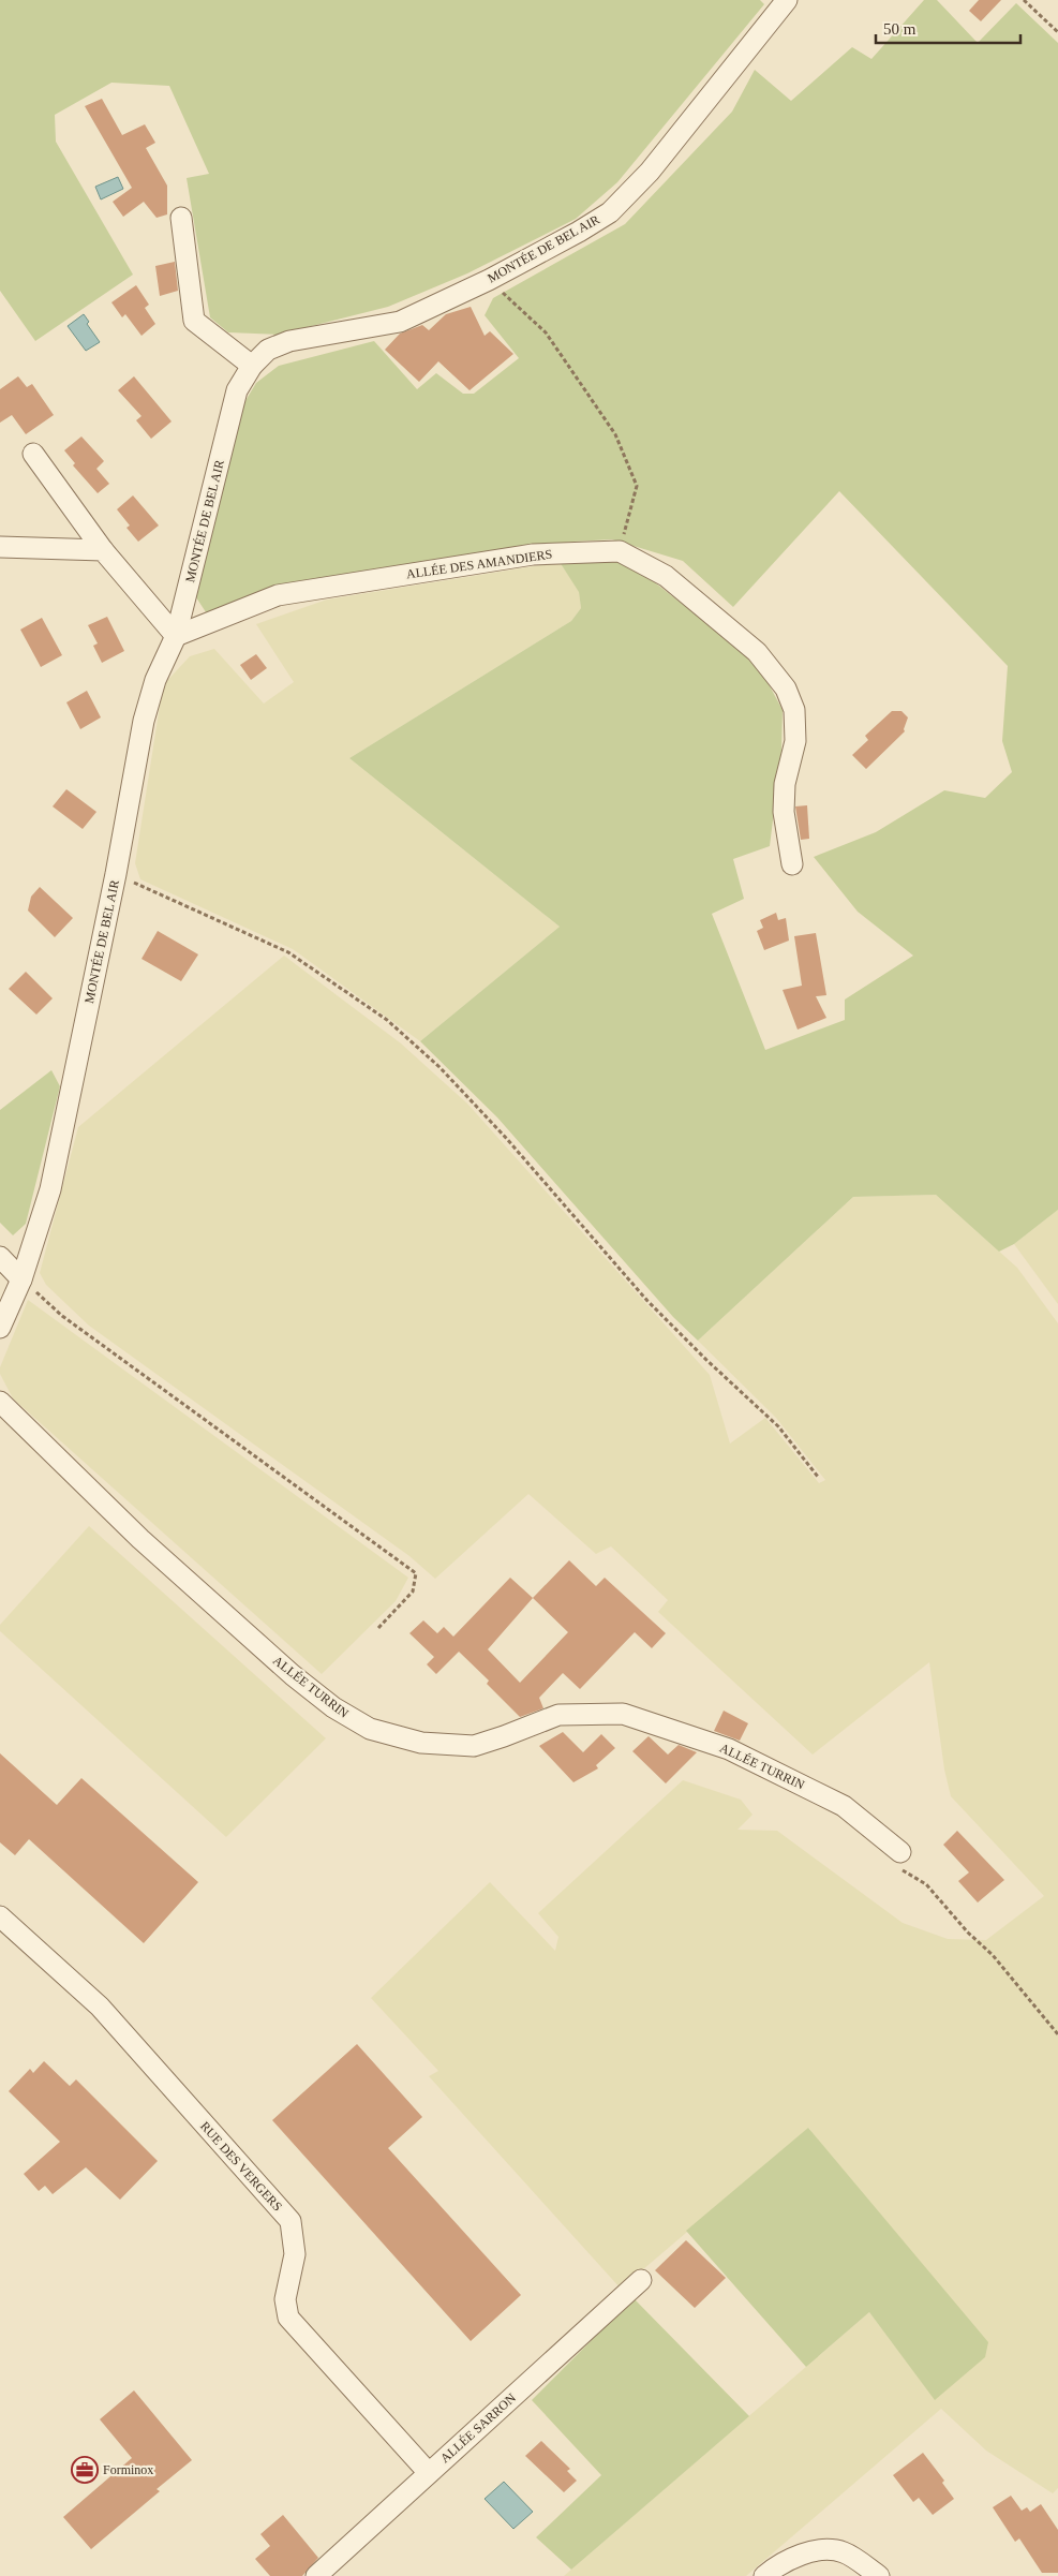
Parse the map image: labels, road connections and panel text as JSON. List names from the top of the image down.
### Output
{
  "streets": {
    "street": [
      "MONTÉE DE BEL AIR",
      "ALLÉE DES AMANDIERS",
      "ALLÉE TURRIN",
      "RUE DES VERGERS",
      "ALLÉE SARRON"
    ]
  },
  "crossings": [
    ["MONTÉE DE BEL AIR", "ALLÉE DES AMANDIERS"],
    ["RUE DES VERGERS", "ALLÉE SARRON"]
  ],
  "places": {
    "office": ["Forminox"]
  },
  "scale_bar": "50 m"
}
